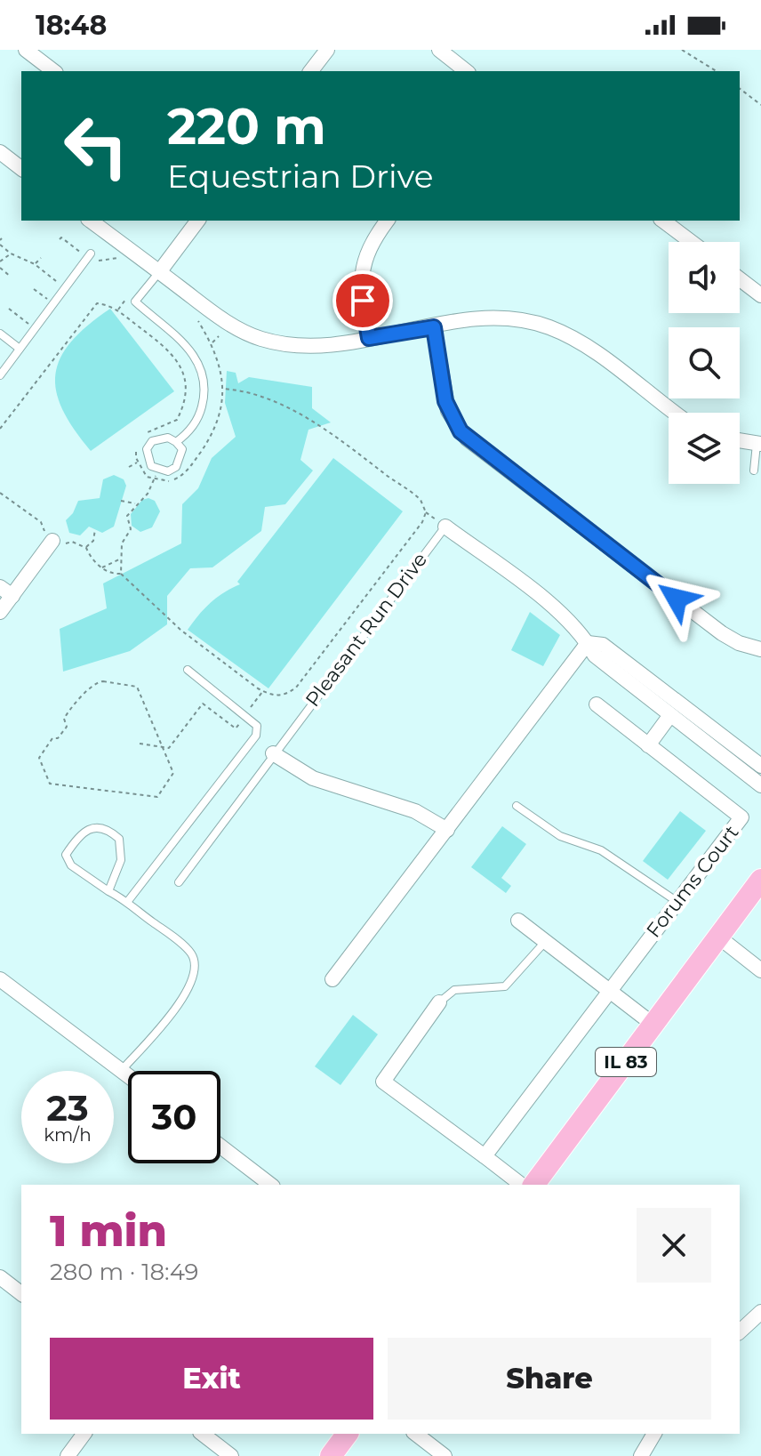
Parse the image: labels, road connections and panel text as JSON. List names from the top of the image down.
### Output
{
  "streets": {
    "main road": ["IL 83"],
    "street": ["Pleasant Run Drive", "Forums Court"]
  },
  "page": {
    "status": "18:48",
    "turn": ["220 m", "Equestrian Drive"],
    "speed": "23 km/h",
    "limit": "30",
    "heading": ["1 min", "280 m · 18:49"],
    "buttons": ["Exit", "Share"]
  }
}
